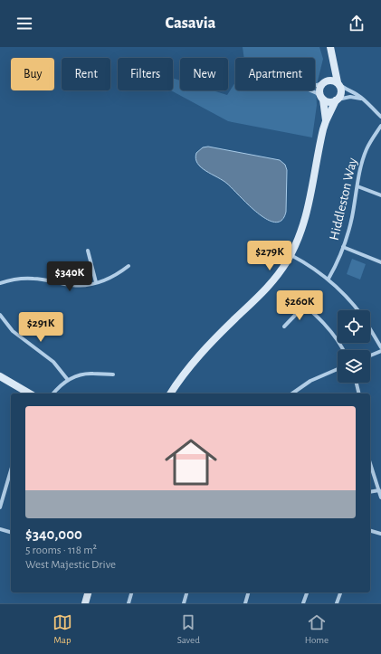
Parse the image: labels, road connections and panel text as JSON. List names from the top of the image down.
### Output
{
  "streets": {
    "street": ["Hiddleston Way"]
  },
  "page": {
    "header": "Casavia",
    "chip": [
      "Buy",
      "Rent",
      "Filters",
      "New",
      "Apartment"
    ],
    "price": [
      "$279K",
      "$340K",
      "$260K",
      "$291K"
    ],
    "list": [
      {
        "name": "$340,000",
        "note": "5 rooms · 118 m² · West Majestic Drive"
      }
    ],
    "tabs": ["Map", "Saved", "Home"]
  }
}
